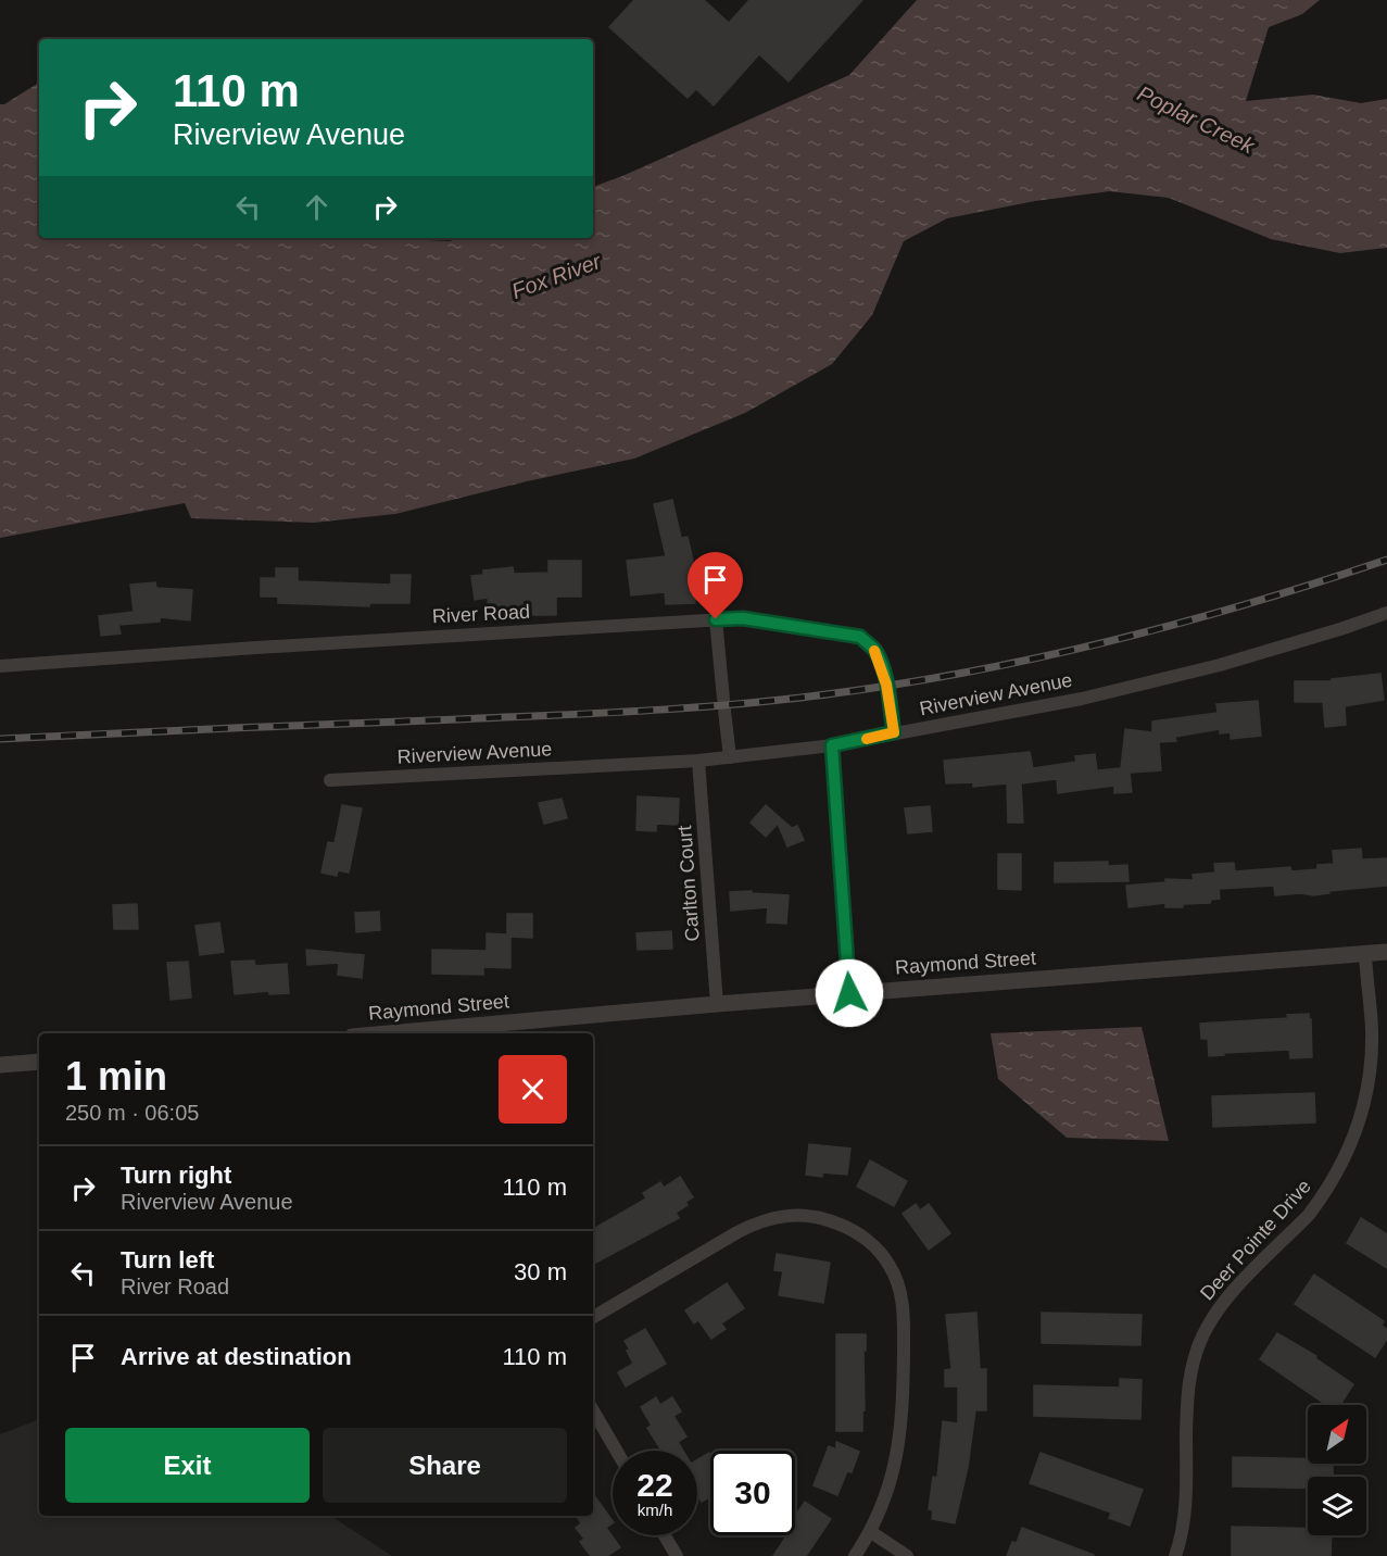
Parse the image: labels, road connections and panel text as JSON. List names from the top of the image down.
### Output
{
  "streets": {
    "street": [
      "River Road",
      "Riverview Avenue",
      "Carlton Court",
      "Raymond Street",
      "Deer Pointe Drive"
    ]
  },
  "crossings": [
    ["River Road", "Riverview Avenue"],
    ["Riverview Avenue", "Carlton Court"],
    ["Carlton Court", "Raymond Street"],
    ["Raymond Street", "Deer Pointe Drive"]
  ],
  "water": ["Poplar Creek", "Fox River"],
  "north": "top right",
  "page": {
    "turn": ["110 m", "Riverview Avenue"],
    "heading": ["1 min", "250 m · 06:05"],
    "list": [
      {
        "name": "Turn right",
        "note": "Riverview Avenue",
        "value": "110 m"
      },
      {
        "name": "Turn left",
        "note": "River Road",
        "value": "30 m"
      },
      {
        "name": "Arrive at destination",
        "value": "110 m"
      }
    ],
    "buttons": ["Exit", "Share"],
    "speed": "22 km/h",
    "limit": "30"
  }
}
